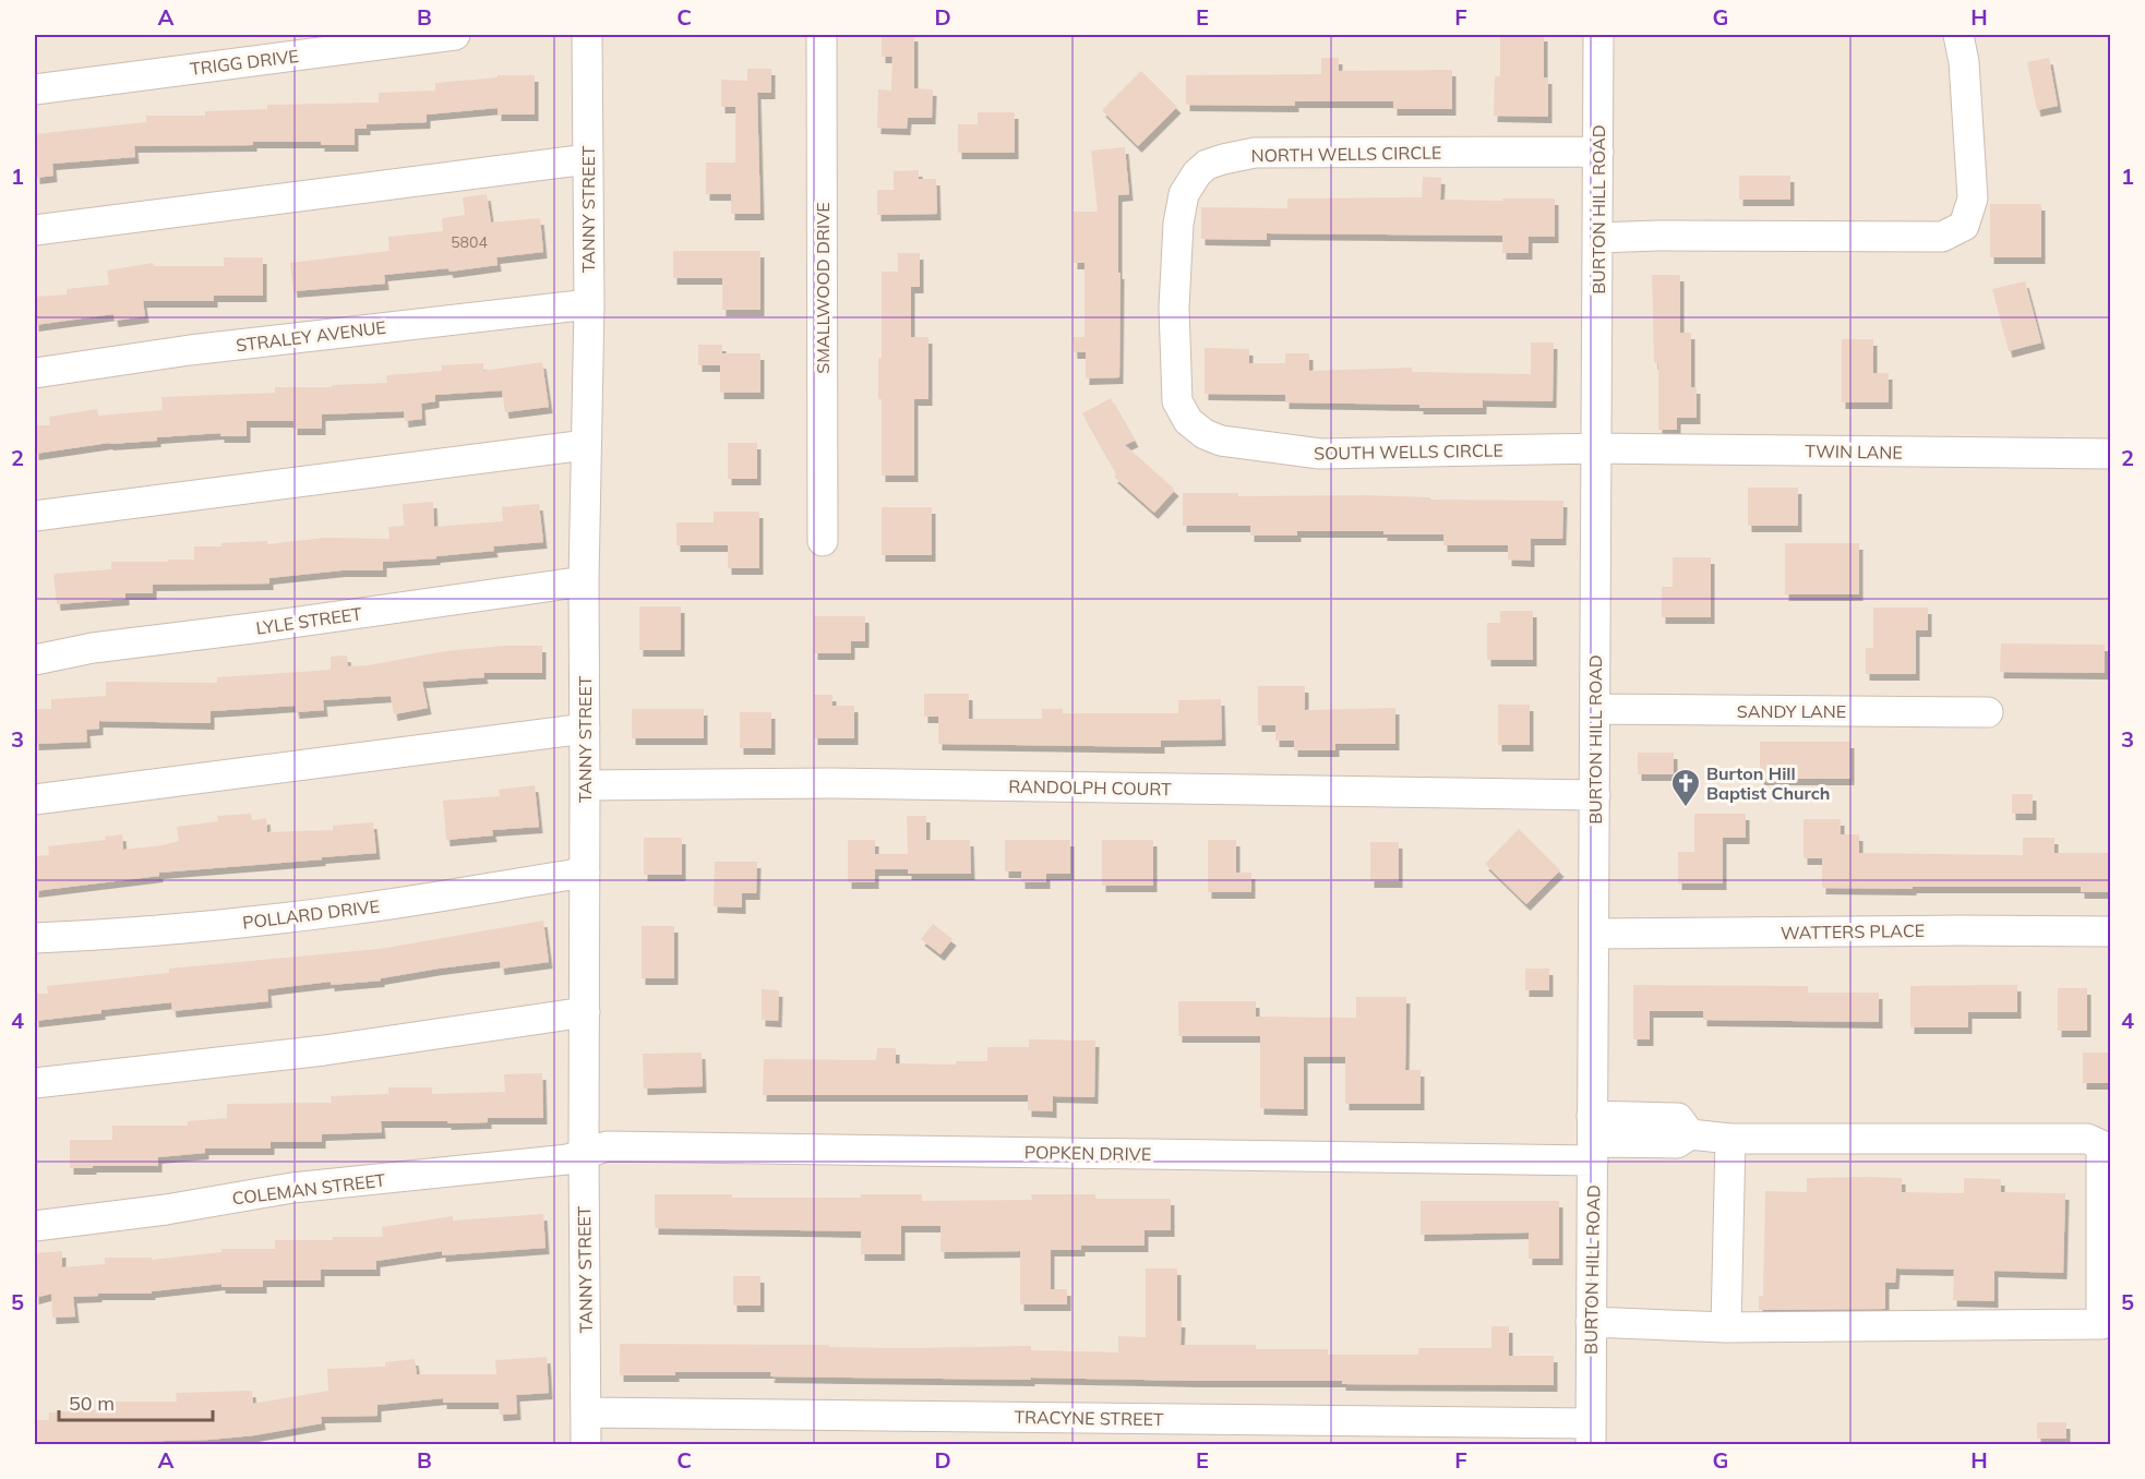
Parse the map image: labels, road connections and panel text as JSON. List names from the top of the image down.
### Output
{
  "streets": {
    "street": [
      "TRIGG DRIVE",
      "NORTH WELLS CIRCLE",
      "TANNY STREET",
      "BURTON HILL ROAD",
      "SMALLWOOD DRIVE",
      "STRALEY AVENUE",
      "SOUTH WELLS CIRCLE",
      "TWIN LANE",
      "LYLE STREET",
      "SANDY LANE",
      "RANDOLPH COURT",
      "POLLARD DRIVE",
      "WATTERS PLACE",
      "POPKEN DRIVE",
      "COLEMAN STREET",
      "TRACYNE STREET"
    ]
  },
  "crossings": [
    ["NORTH WELLS CIRCLE", "BURTON HILL ROAD"],
    ["NORTH WELLS CIRCLE", "SOUTH WELLS CIRCLE"],
    ["TANNY STREET", "STRALEY AVENUE"],
    ["TANNY STREET", "LYLE STREET"],
    ["TANNY STREET", "RANDOLPH COURT"],
    ["TANNY STREET", "POLLARD DRIVE"],
    ["TANNY STREET", "POPKEN DRIVE"],
    ["TANNY STREET", "COLEMAN STREET"],
    ["TANNY STREET", "TRACYNE STREET"],
    ["BURTON HILL ROAD", "SOUTH WELLS CIRCLE"],
    ["BURTON HILL ROAD", "TWIN LANE"],
    ["BURTON HILL ROAD", "SANDY LANE"],
    ["BURTON HILL ROAD", "RANDOLPH COURT"],
    ["BURTON HILL ROAD", "WATTERS PLACE"],
    ["BURTON HILL ROAD", "POPKEN DRIVE"],
    ["BURTON HILL ROAD", "TRACYNE STREET"],
    ["SOUTH WELLS CIRCLE", "TWIN LANE"],
    ["POPKEN DRIVE", "COLEMAN STREET"]
  ],
  "places": {
    "church": ["Burton Hill Baptist Church"]
  },
  "house_numbers": ["5804"],
  "scale_bar": "50 m",
  "grid": {
    "columns": [
      "A",
      "B",
      "C",
      "D",
      "E",
      "F",
      "G",
      "H"
    ],
    "rows": [
      "1",
      "2",
      "3",
      "4",
      "5"
    ]
  }
}
